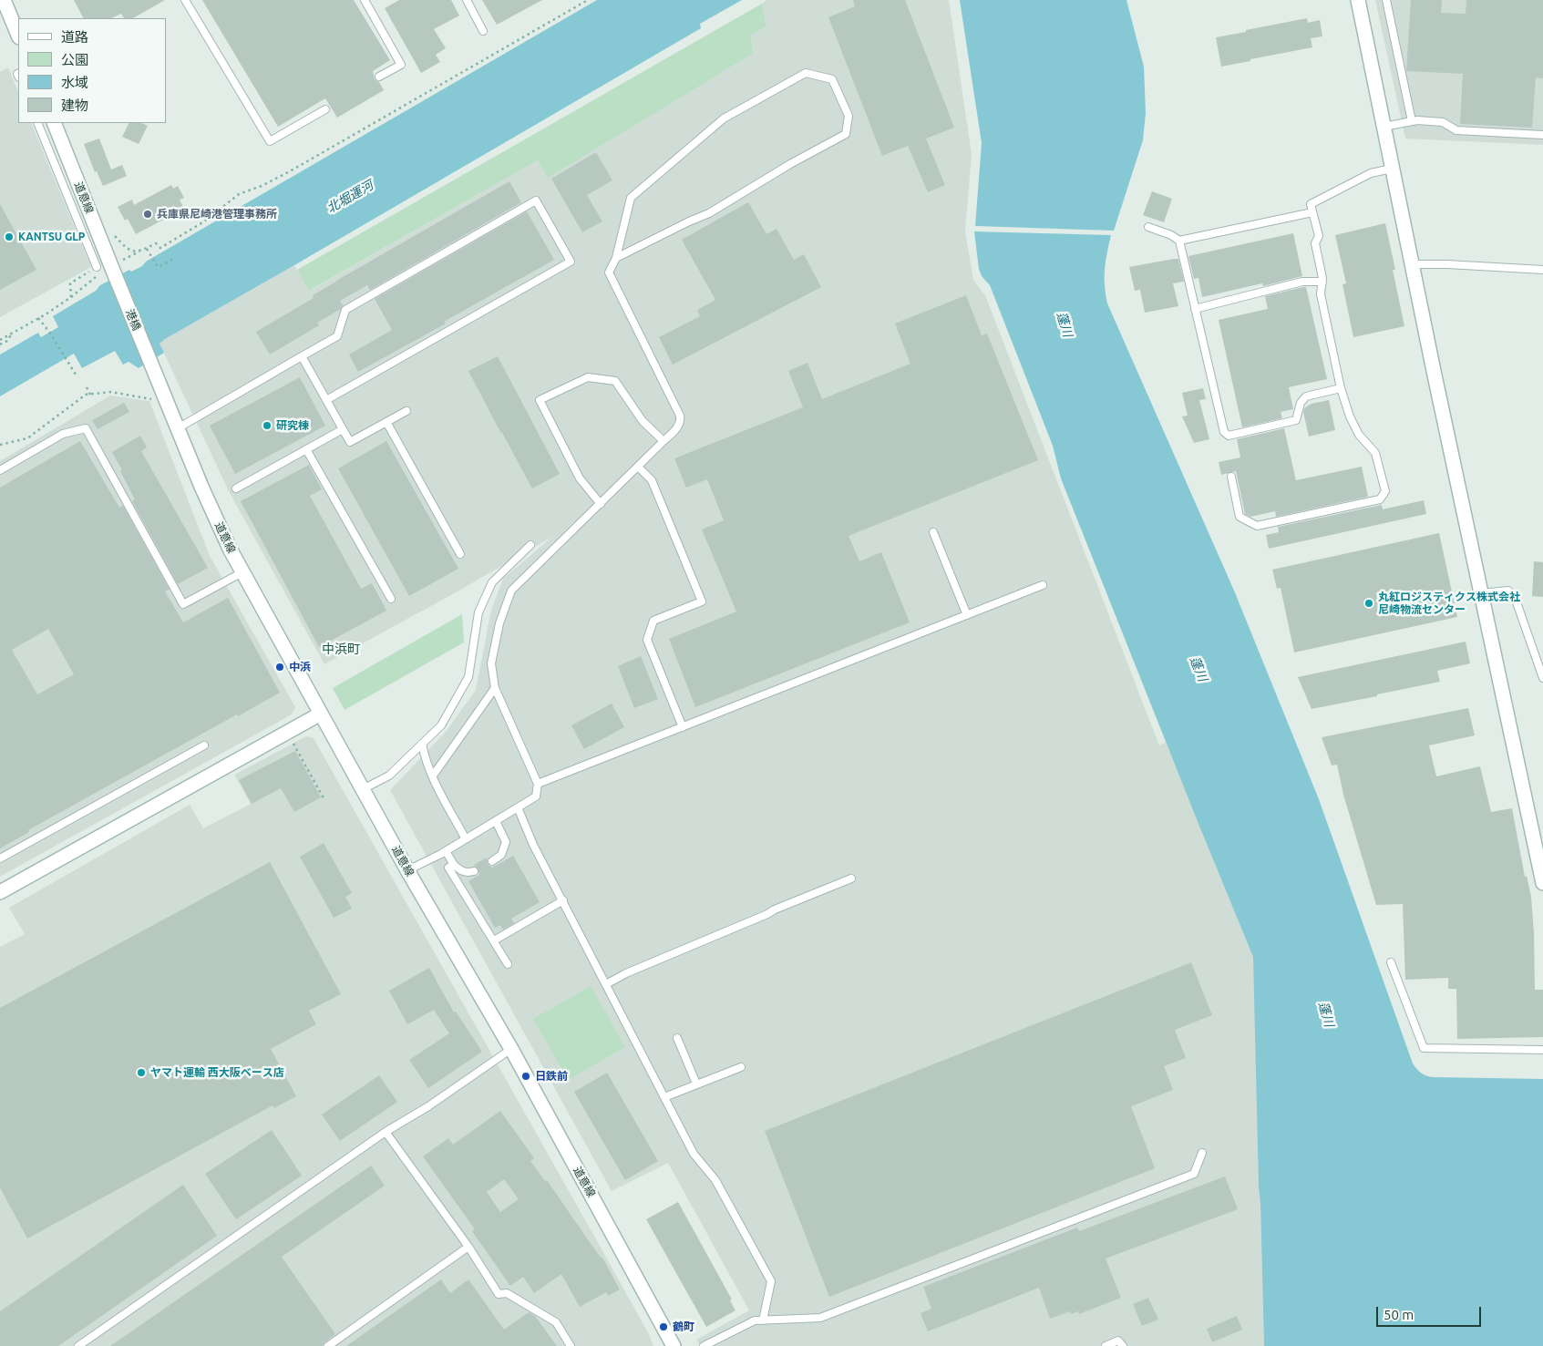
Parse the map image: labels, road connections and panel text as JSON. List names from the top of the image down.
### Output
{
  "streets": {
    "street": ["道意線", "港橋"]
  },
  "crossings": [
    ["道意線", "港橋"]
  ],
  "districts": ["中浜町"],
  "water": ["北堀運河", "蓬川"],
  "places": [
    "兵庫県尼崎港管理事務所",
    "KANTSU GLP",
    "研究棟",
    "丸紅ロジスティクス株式会社 尼崎物流センター",
    "中浜",
    "ヤマト運輸 西大阪ベース店",
    "日鉄前",
    "鶴町"
  ],
  "legend": [
    "道路",
    "公園",
    "水域",
    "建物"
  ],
  "scale_bar": "50 m"
}
